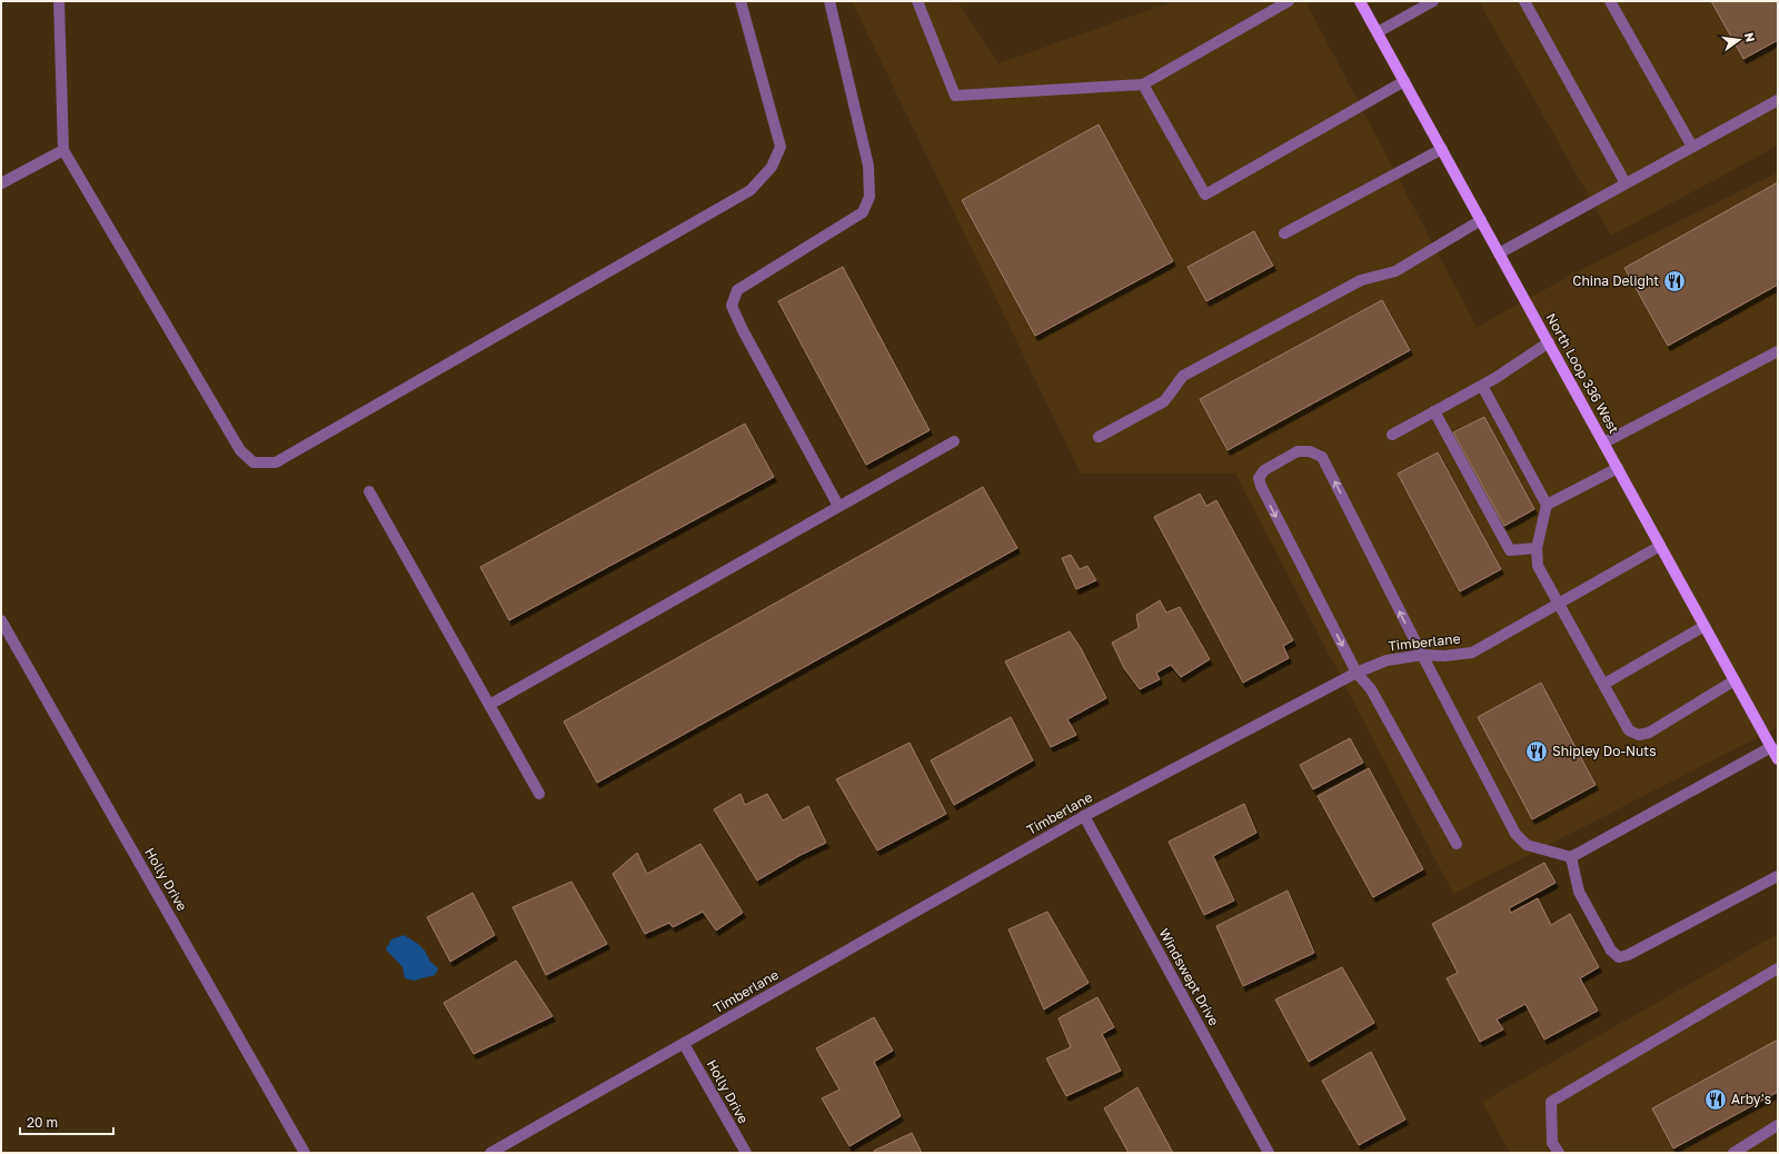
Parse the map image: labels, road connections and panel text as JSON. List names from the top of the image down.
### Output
{
  "streets": {
    "main road": ["North Loop 336 West"],
    "street": ["Timberlane", "Holly Drive", "Windswept Drive"]
  },
  "crossings": [
    ["North Loop 336 West", "Timberlane"],
    ["Timberlane", "Holly Drive"],
    ["Timberlane", "Windswept Drive"]
  ],
  "places": {
    "restaurant": ["China Delight", "Shipley Do-Nuts", "Arby's"]
  },
  "scale_bar": "20 m",
  "north": "right"
}
